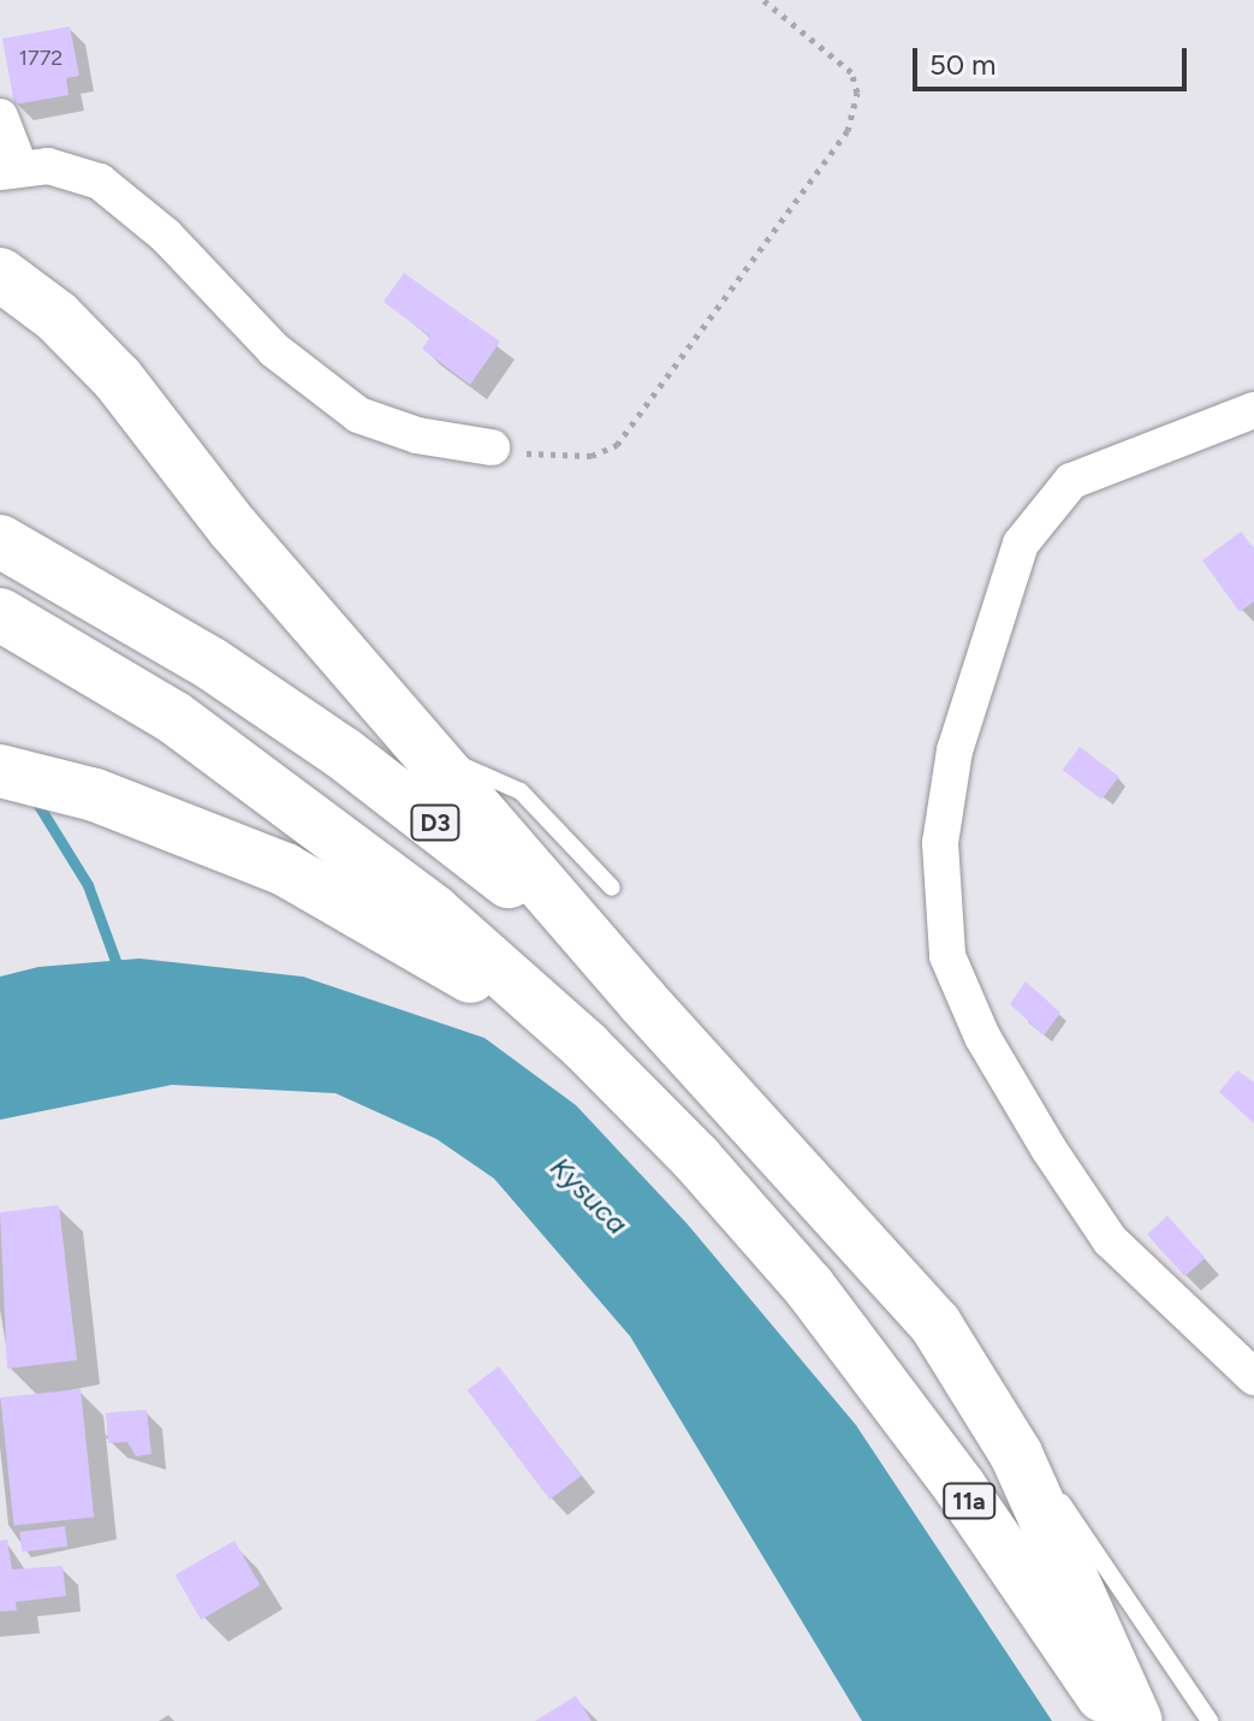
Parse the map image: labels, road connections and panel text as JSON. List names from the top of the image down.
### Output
{
  "streets": {
    "main road": ["D3", "11a"]
  },
  "crossings": [
    ["D3", "11a"]
  ],
  "water": ["Kysuca"],
  "house_numbers": ["1772"],
  "scale_bar": "50 m"
}
